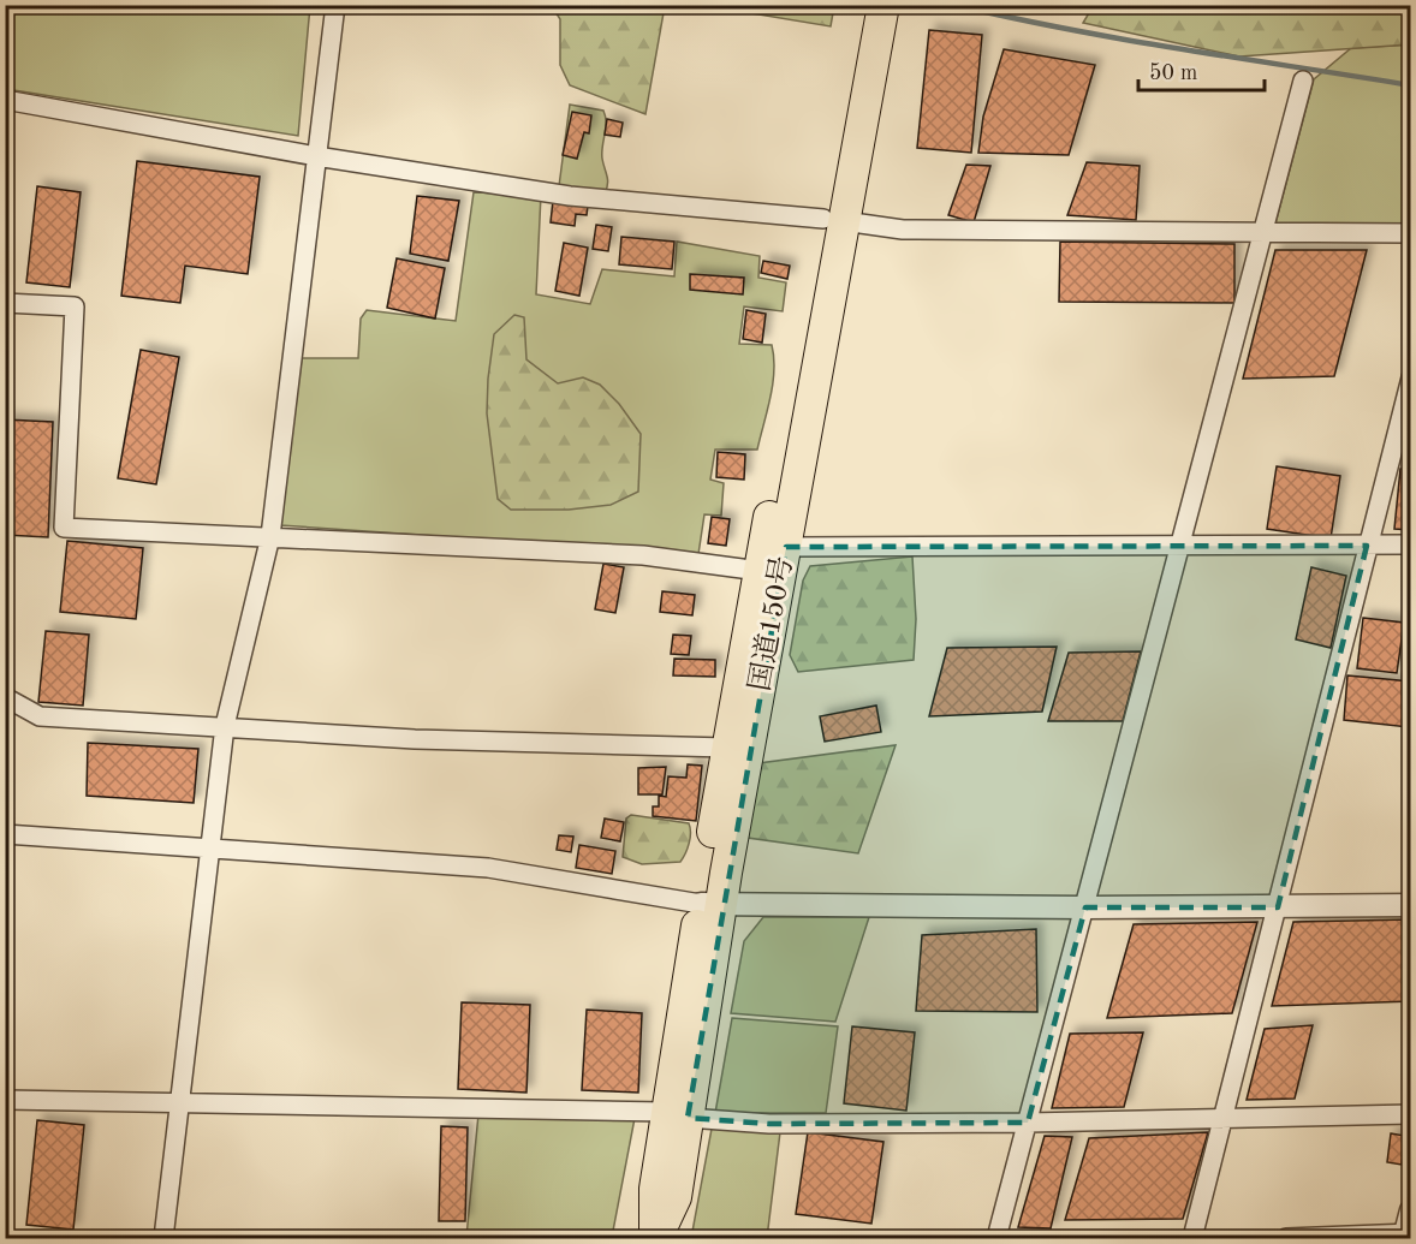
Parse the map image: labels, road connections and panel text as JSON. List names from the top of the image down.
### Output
{
  "streets": {
    "highway": ["国道150号"]
  },
  "scale_bar": "50 m"
}
